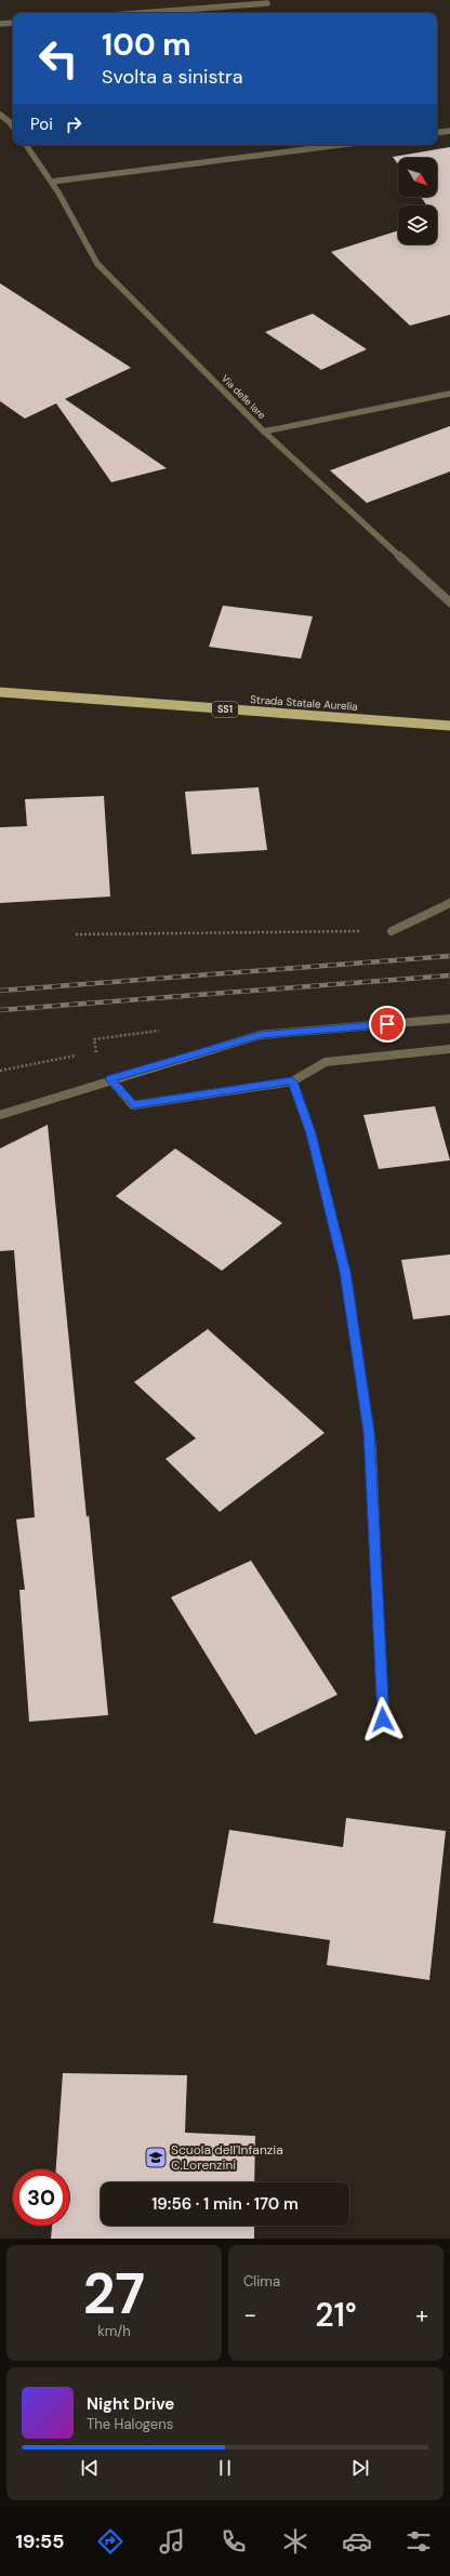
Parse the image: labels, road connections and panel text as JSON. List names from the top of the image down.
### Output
{
  "streets": {
    "main road": ["Strada Statale Aurelia", "SS1"],
    "street": ["Via delle Iare"]
  },
  "places": {
    "school or university": ["Scuola dell'Infanzia C.Lorenzini"]
  },
  "north": "bottom right",
  "page": {
    "turn": ["100 m", "Svolta a sinistra"],
    "then": "Poi",
    "limit": "30",
    "trip": "19:56 · 1 min · 170 m",
    "tile": [
      ["27", "km/h"],
      "Clima"
    ],
    "heat": ["−", "21°", "+"],
    "song": ["Night Drive", "The Halogens"],
    "tabs": "19:55"
  }
}
